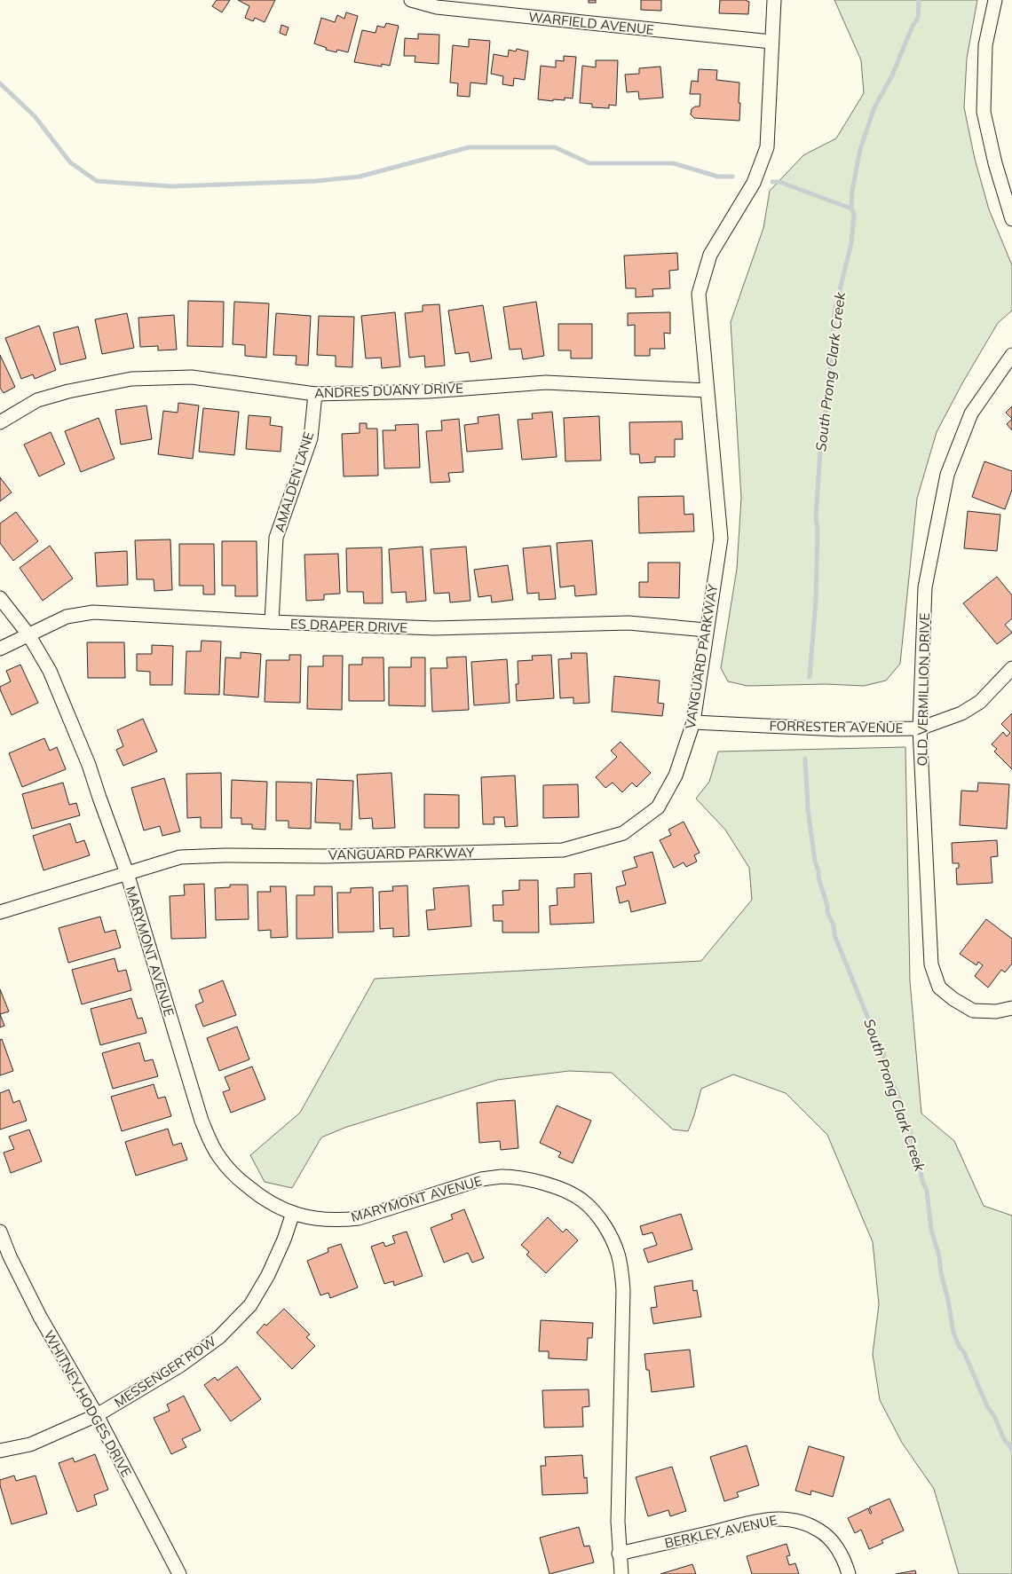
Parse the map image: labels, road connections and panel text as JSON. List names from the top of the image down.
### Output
{
  "streets": {
    "street": [
      "WARFIELD AVENUE",
      "ANDRES DUANY DRIVE",
      "AMALDEN LANE",
      "ES DRAPER DRIVE",
      "VANGUARD PARKWAY",
      "OLD VERMILLION DRIVE",
      "FORRESTER AVENUE",
      "MARYMONT AVENUE",
      "MESSENGER ROW",
      "WHITNEY HODGES DRIVE",
      "BERKLEY AVENUE"
    ]
  },
  "crossings": [
    ["WARFIELD AVENUE", "VANGUARD PARKWAY"],
    ["ANDRES DUANY DRIVE", "AMALDEN LANE"],
    ["ANDRES DUANY DRIVE", "VANGUARD PARKWAY"],
    ["AMALDEN LANE", "ES DRAPER DRIVE"],
    ["ES DRAPER DRIVE", "VANGUARD PARKWAY"],
    ["ES DRAPER DRIVE", "MARYMONT AVENUE"],
    ["VANGUARD PARKWAY", "FORRESTER AVENUE"],
    ["VANGUARD PARKWAY", "MARYMONT AVENUE"],
    ["OLD VERMILLION DRIVE", "FORRESTER AVENUE"],
    ["MARYMONT AVENUE", "MESSENGER ROW"],
    ["MARYMONT AVENUE", "BERKLEY AVENUE"],
    ["MESSENGER ROW", "WHITNEY HODGES DRIVE"]
  ],
  "water": ["South Prong Clark Creek"]
}
